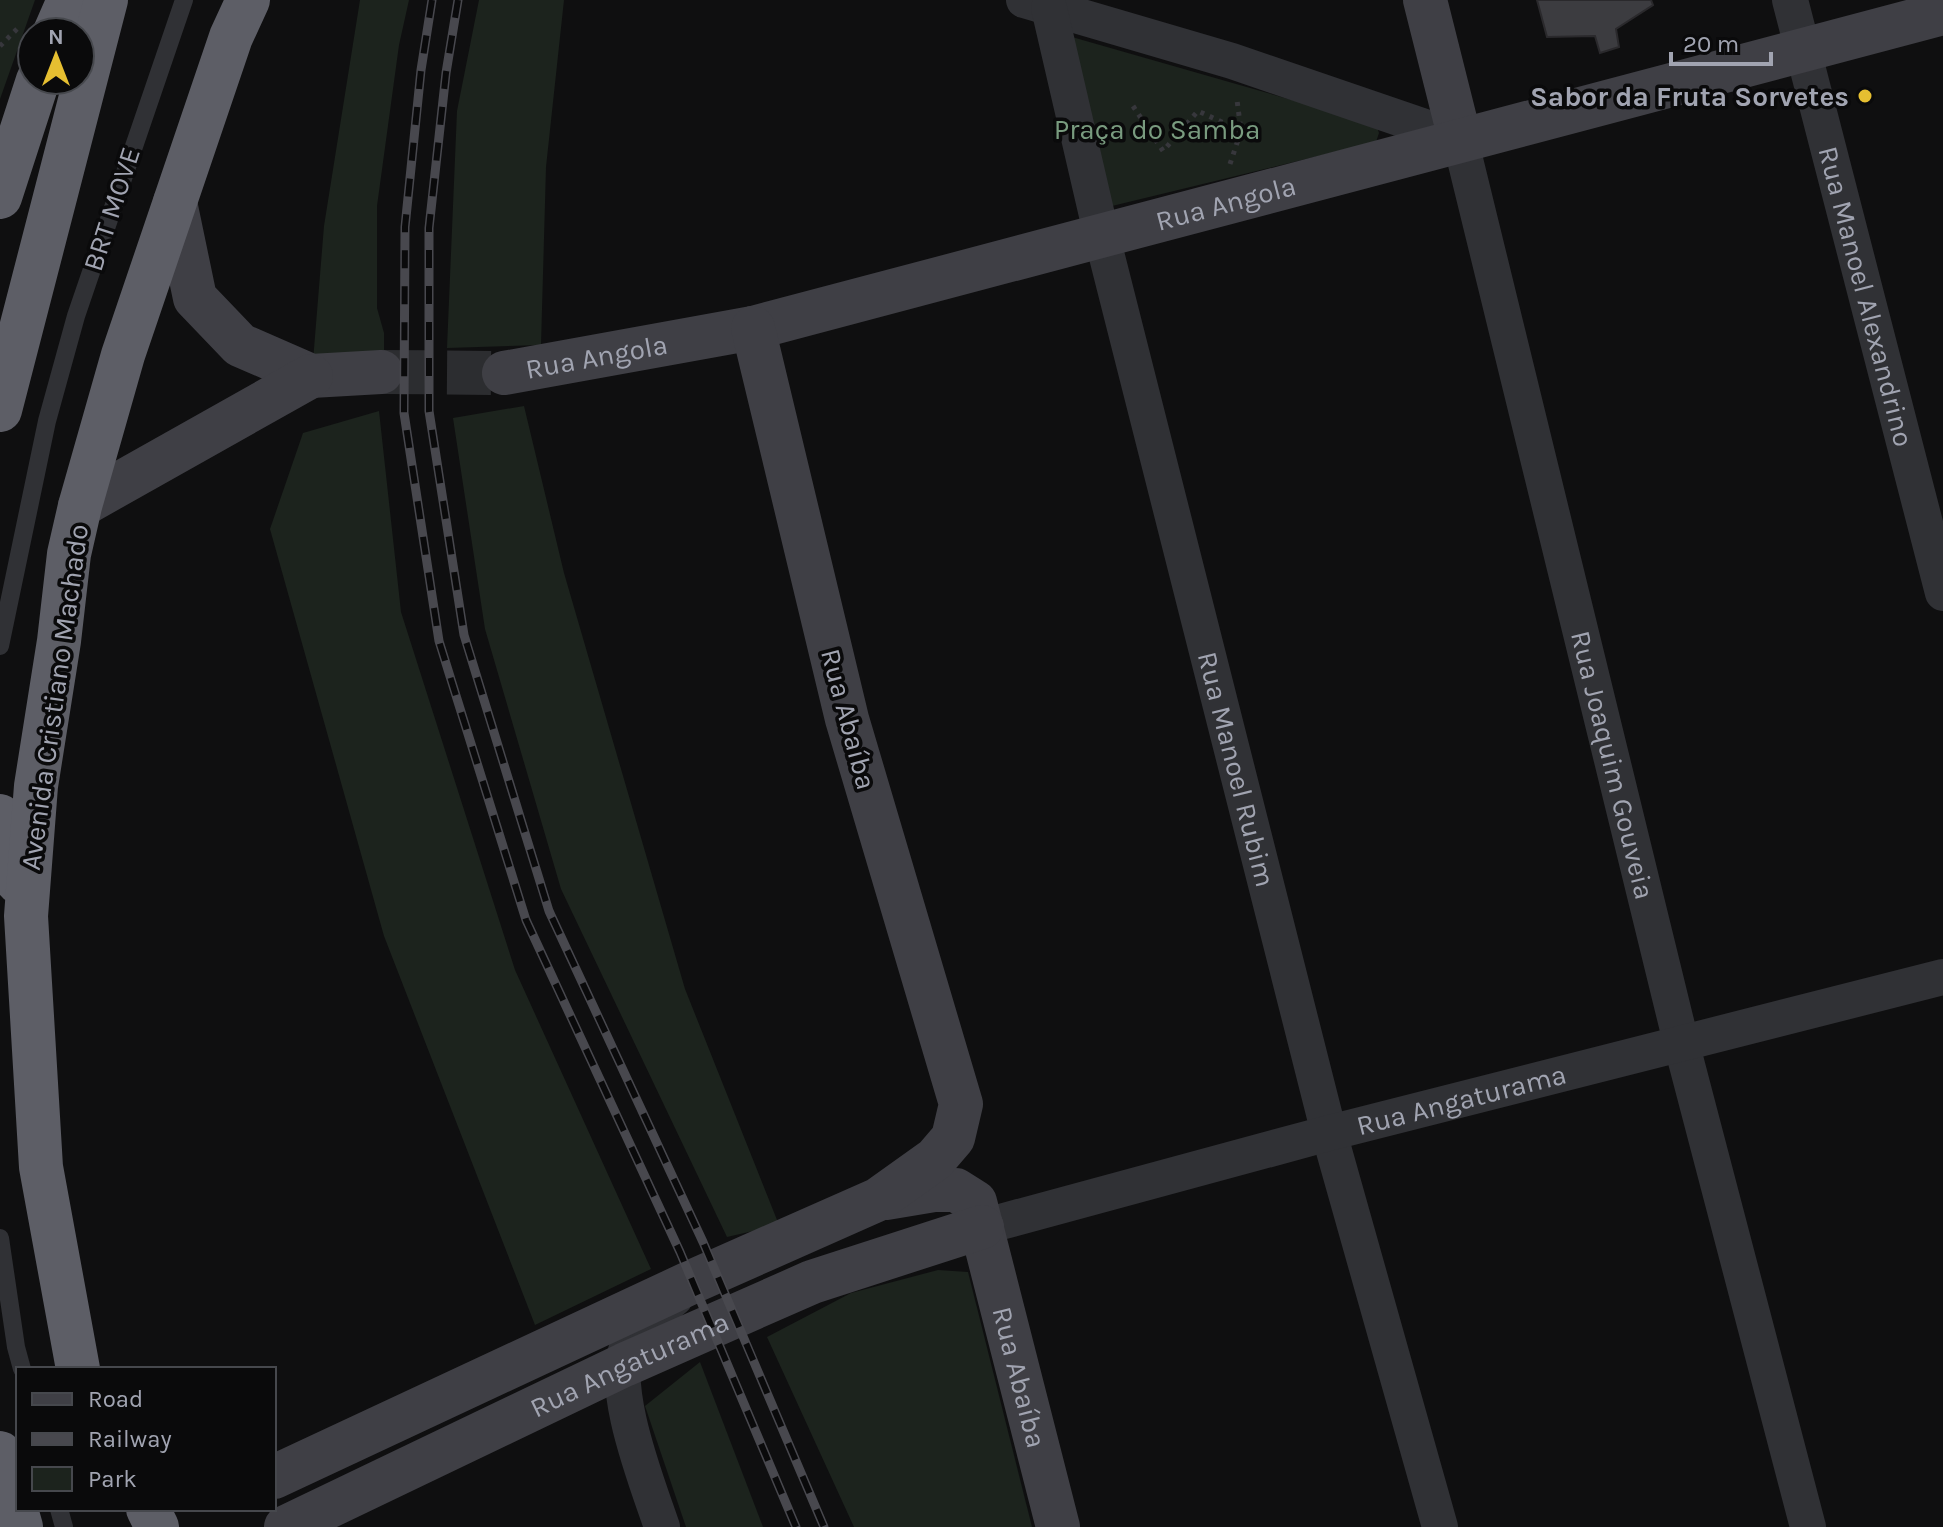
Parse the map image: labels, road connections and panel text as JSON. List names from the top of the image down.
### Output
{
  "streets": {
    "highway": ["Avenida Cristiano Machado"],
    "street": [
      "Rua Angola",
      "Rua Manoel Alexandrino",
      "Rua Abaíba",
      "Rua Joaquim Gouveia",
      "Rua Manoel Rubim",
      "Rua Angaturama"
    ],
    "lane": ["BRT MOVE"]
  },
  "crossings": [
    ["Rua Angola", "Rua Manoel Alexandrino"],
    ["Rua Angola", "Rua Abaíba"],
    ["Rua Angola", "Rua Joaquim Gouveia"],
    ["Rua Angola", "Rua Manoel Rubim"],
    ["Rua Abaíba", "Rua Angaturama"],
    ["Rua Joaquim Gouveia", "Rua Angaturama"],
    ["Rua Manoel Rubim", "Rua Angaturama"]
  ],
  "parks": ["Praça do Samba"],
  "places": ["Sabor da Fruta Sorvetes"],
  "legend": ["Road", "Railway", "Park"],
  "scale_bar": "20 m",
  "north": "top"
}
